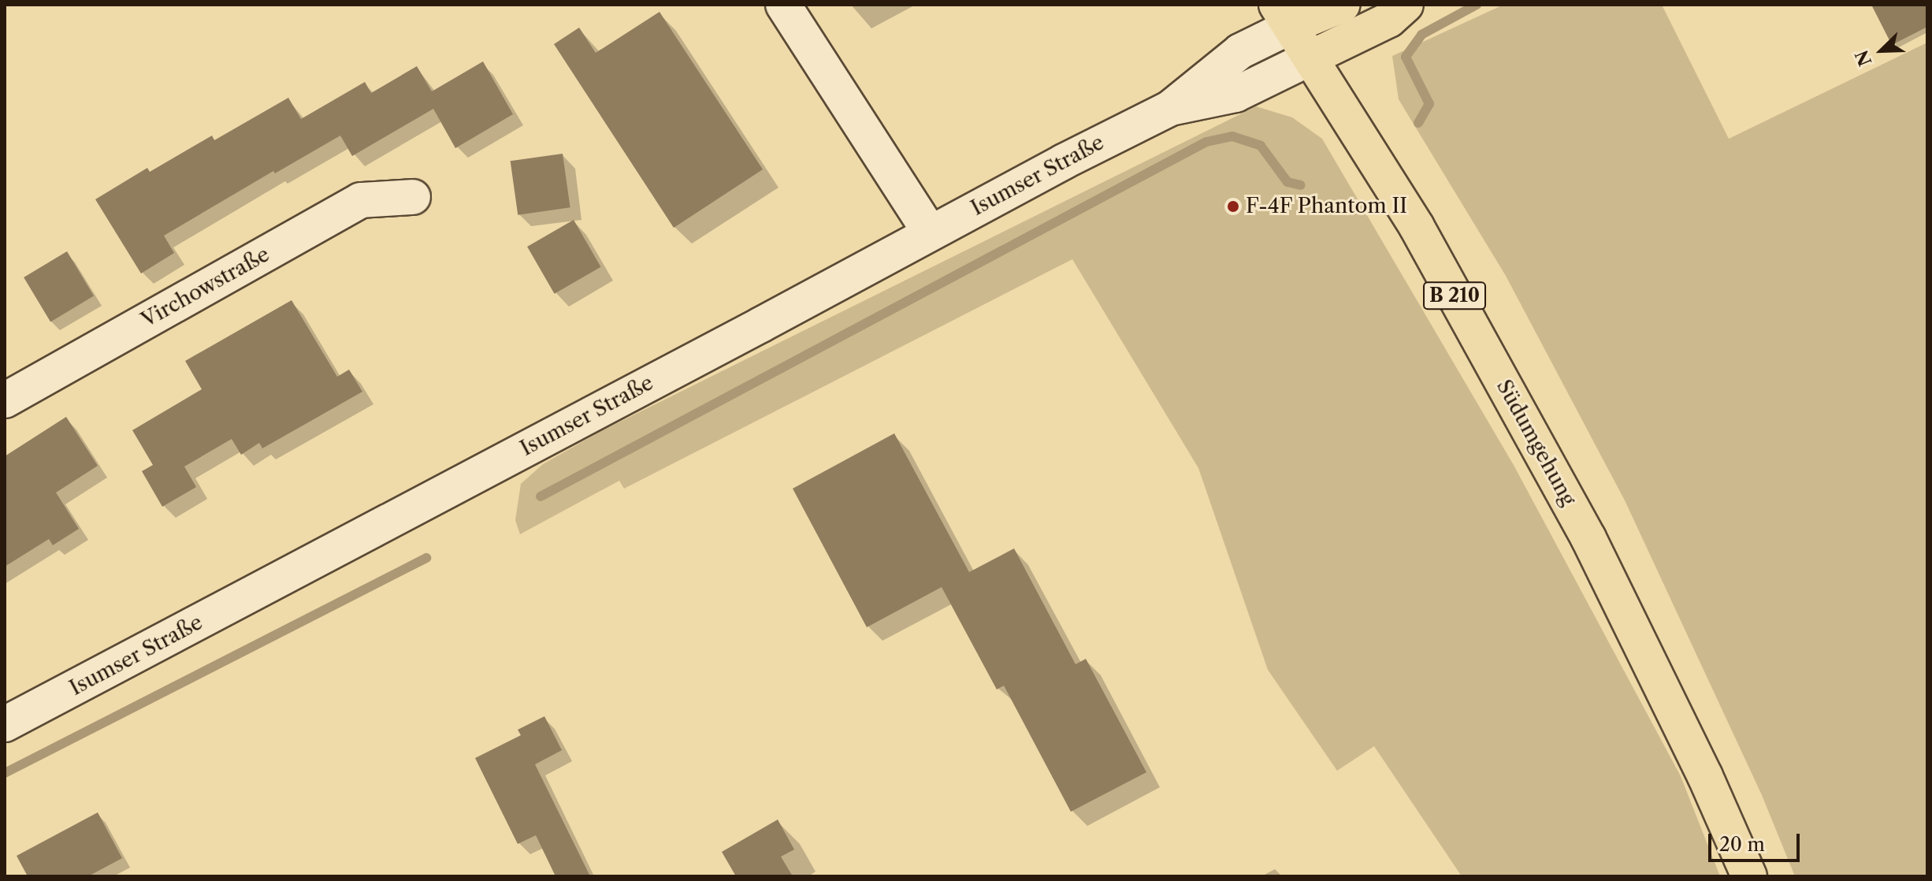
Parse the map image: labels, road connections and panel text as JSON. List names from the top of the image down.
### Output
{
  "streets": {
    "main road": ["B 210", "Südumgehung"],
    "street": ["Isumser Straße", "Virchowstraße"]
  },
  "crossings": [
    ["Isumser Straße", "Südumgehung"]
  ],
  "places": ["F-4F Phantom II"],
  "scale_bar": "20 m",
  "north": "bottom left"
}
